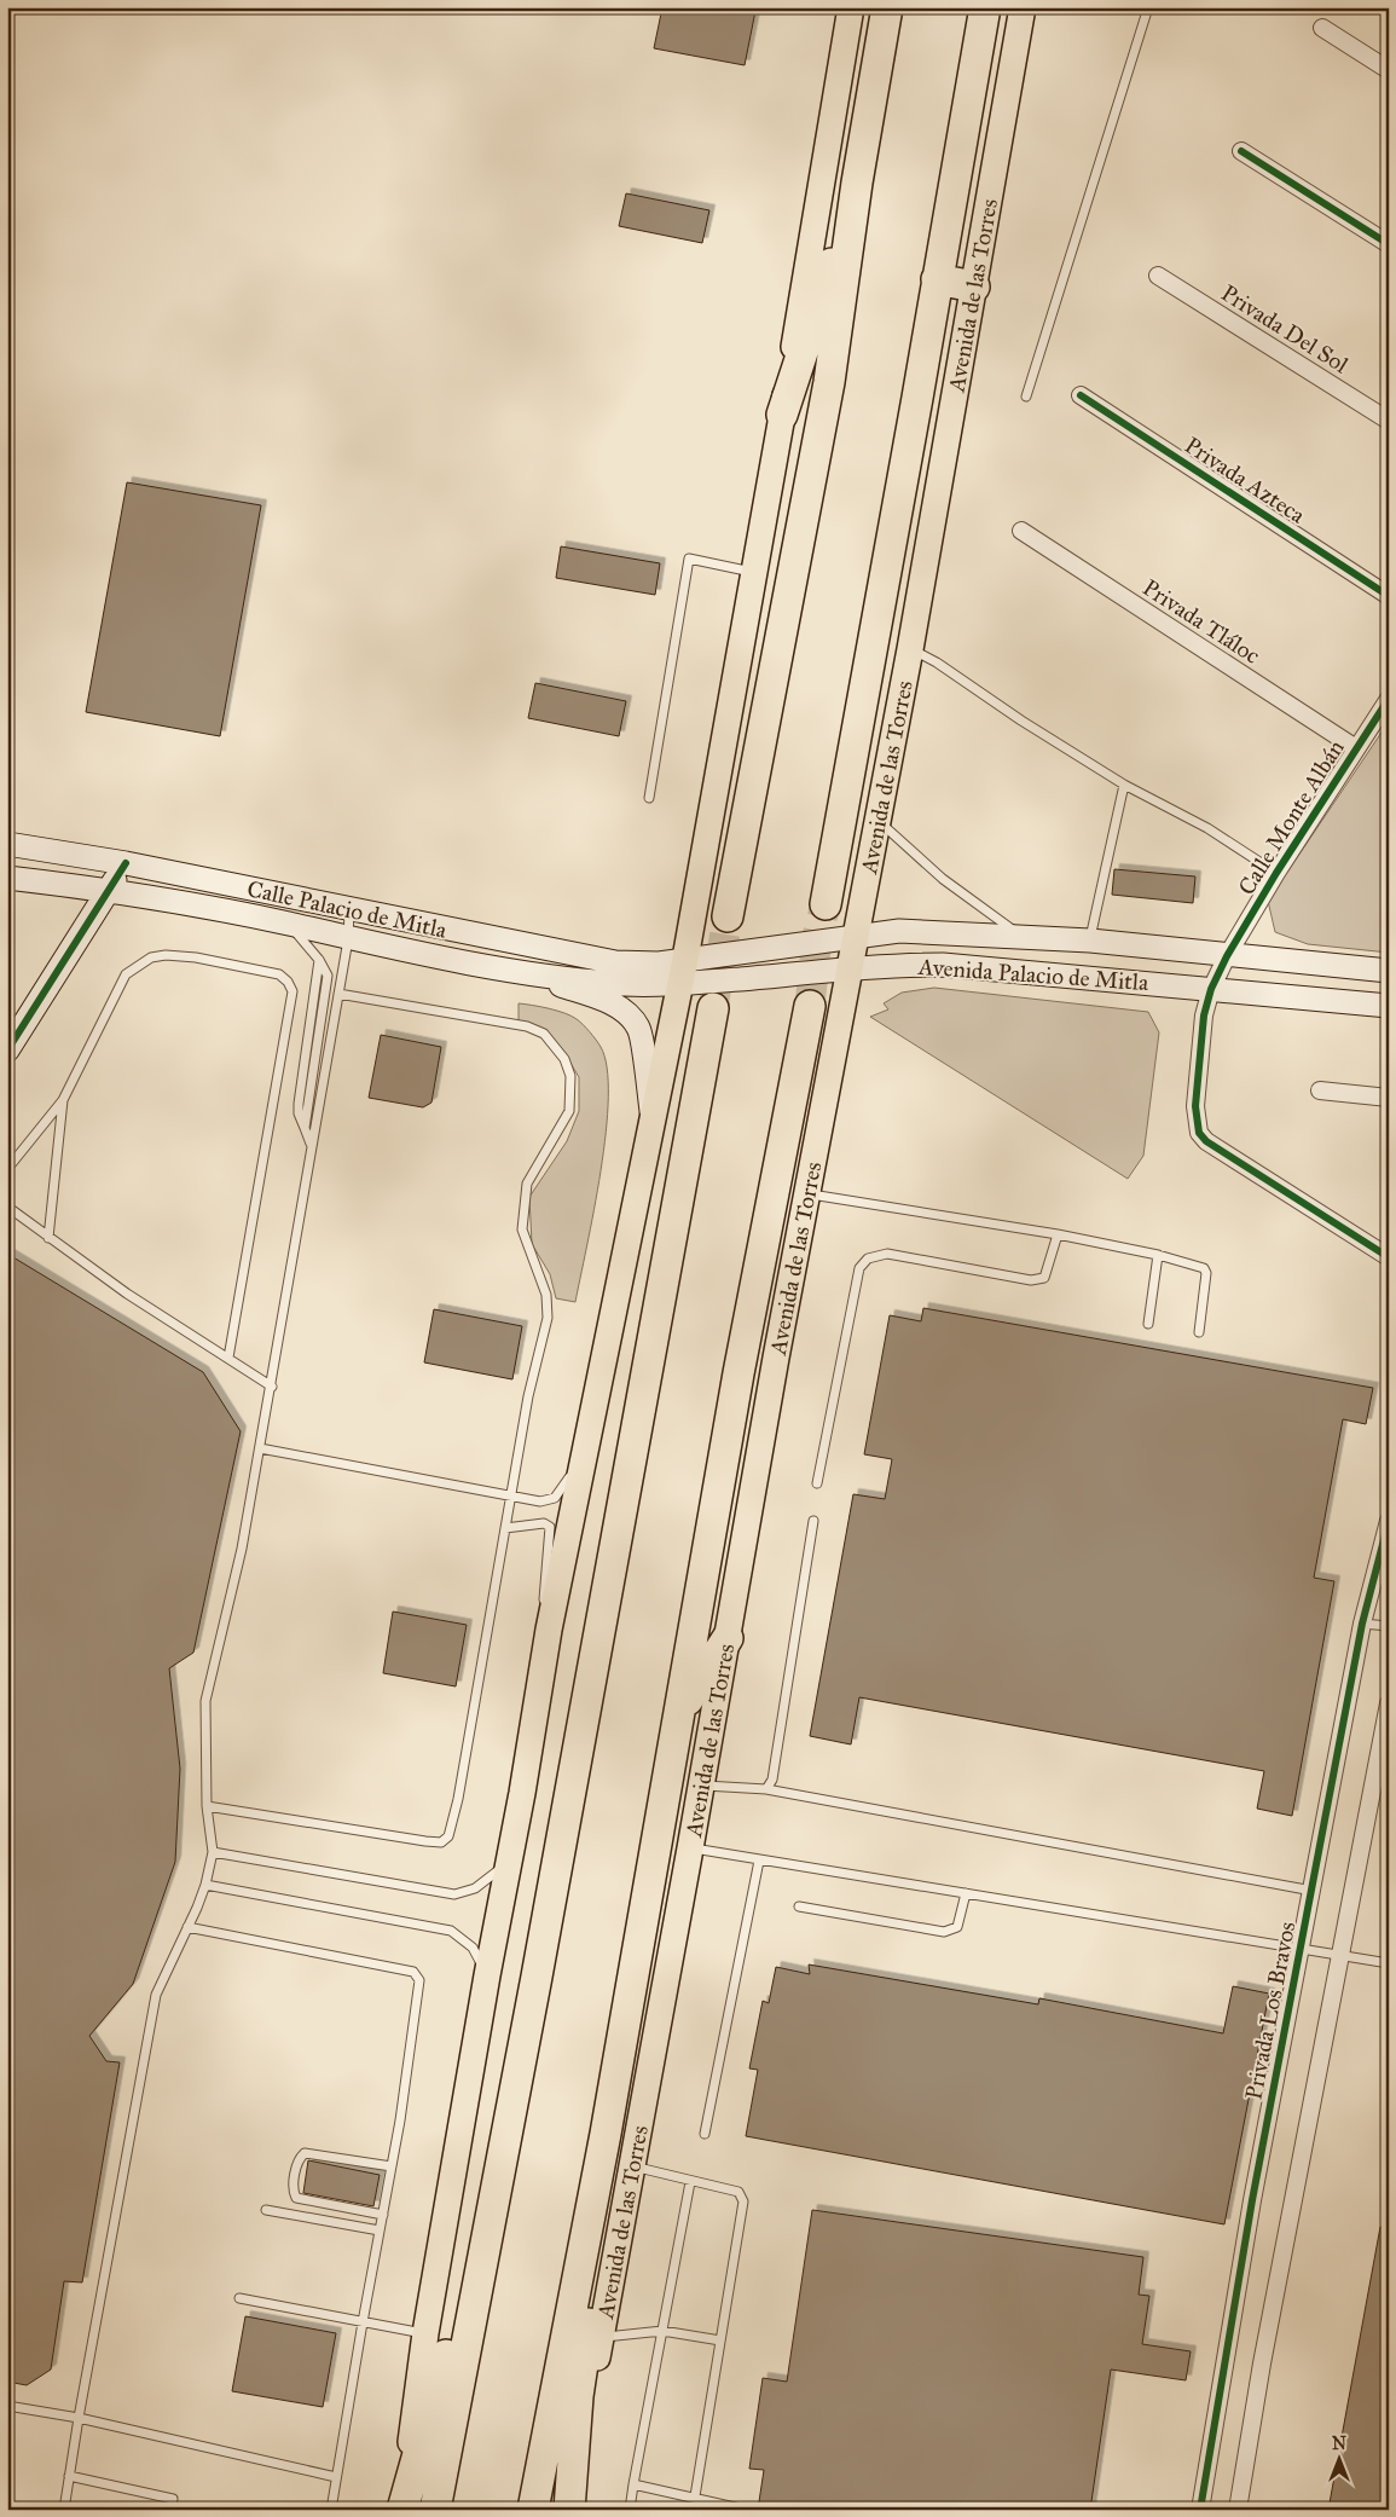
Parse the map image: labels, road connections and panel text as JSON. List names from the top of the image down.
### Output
{
  "streets": {
    "highway": ["Avenida de las Torres"],
    "main road": ["Calle Palacio de Mitla", "Avenida Palacio de Mitla"],
    "street": [
      "Privada Del Sol",
      "Privada Azteca",
      "Privada Tláloc",
      "Calle Monte Albán",
      "Privada Los Bravos"
    ]
  },
  "crossings": [
    ["Avenida de las Torres", "Avenida Palacio de Mitla"],
    ["Privada Tláloc", "Calle Monte Albán"],
    ["Calle Monte Albán", "Avenida Palacio de Mitla"],
    ["Calle Palacio de Mitla", "Avenida Palacio de Mitla"]
  ],
  "north": "top"
}
